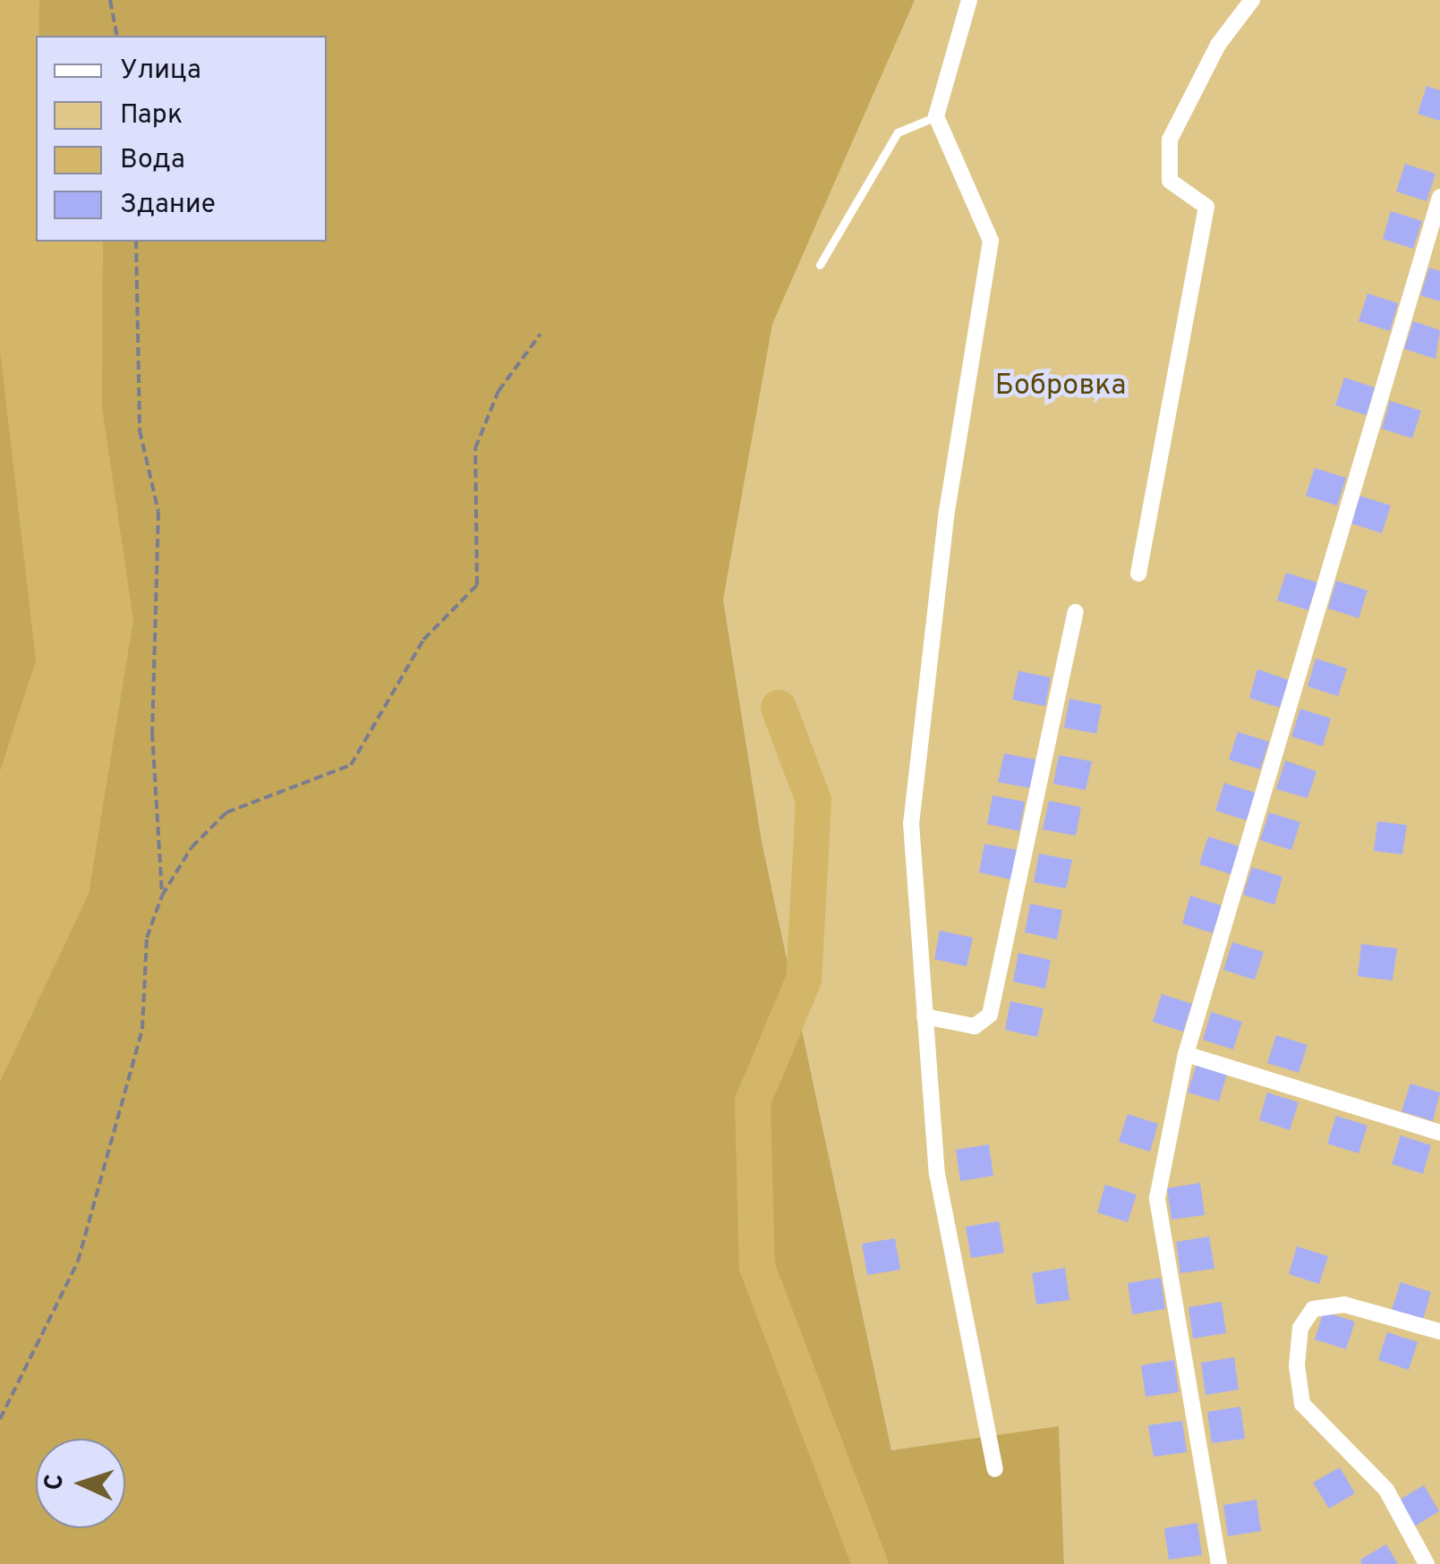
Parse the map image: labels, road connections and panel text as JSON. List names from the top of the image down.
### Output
{
  "parks": ["Бобровка"],
  "legend": [
    "Улица",
    "Парк",
    "Вода",
    "Здание"
  ],
  "north": "left"
}
